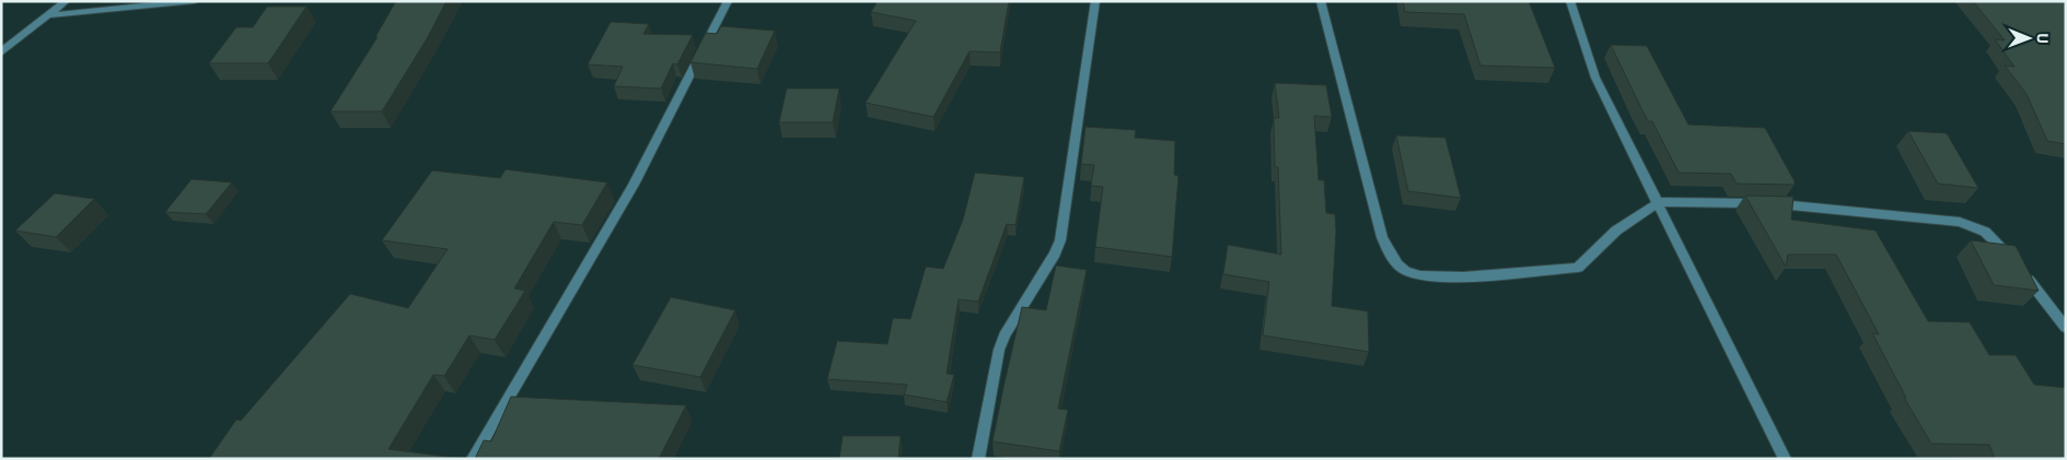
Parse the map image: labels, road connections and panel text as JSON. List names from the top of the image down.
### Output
{
  "north": "right"
}
